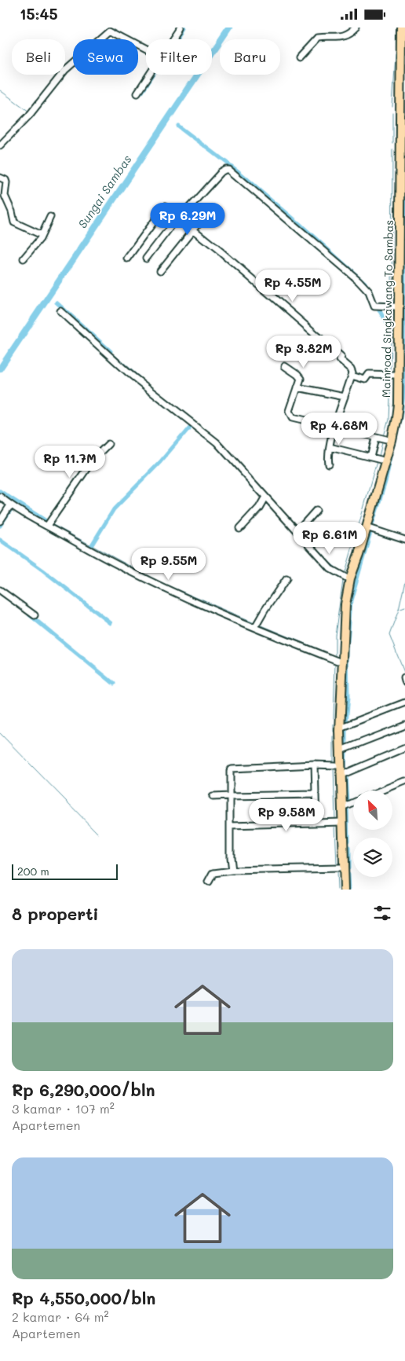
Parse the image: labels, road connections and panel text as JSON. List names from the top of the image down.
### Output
{
  "streets": {
    "highway": ["Mainroad Singkawang To Sambas"]
  },
  "water": ["Sungai Sambas"],
  "scale_bar": "200 m",
  "north": "top left",
  "page": {
    "status": "15:45",
    "chip": [
      "Beli",
      "Sewa",
      "Filter",
      "Baru"
    ],
    "price": [
      "Rp 6.29M",
      "Rp 4.55M",
      "Rp 3.82M",
      "Rp 4.68M",
      "Rp 11.7M",
      "Rp 6.61M",
      "Rp 9.55M",
      "Rp 9.58M"
    ],
    "scale": "200 m",
    "heading": "8 properti",
    "list": [
      {
        "name": "Rp 6,290,000/bln",
        "note": "3 kamar · 107 m² · Apartemen"
      },
      {
        "name": "Rp 4,550,000/bln",
        "note": "2 kamar · 64 m² · Apartemen"
      }
    ]
  }
}
